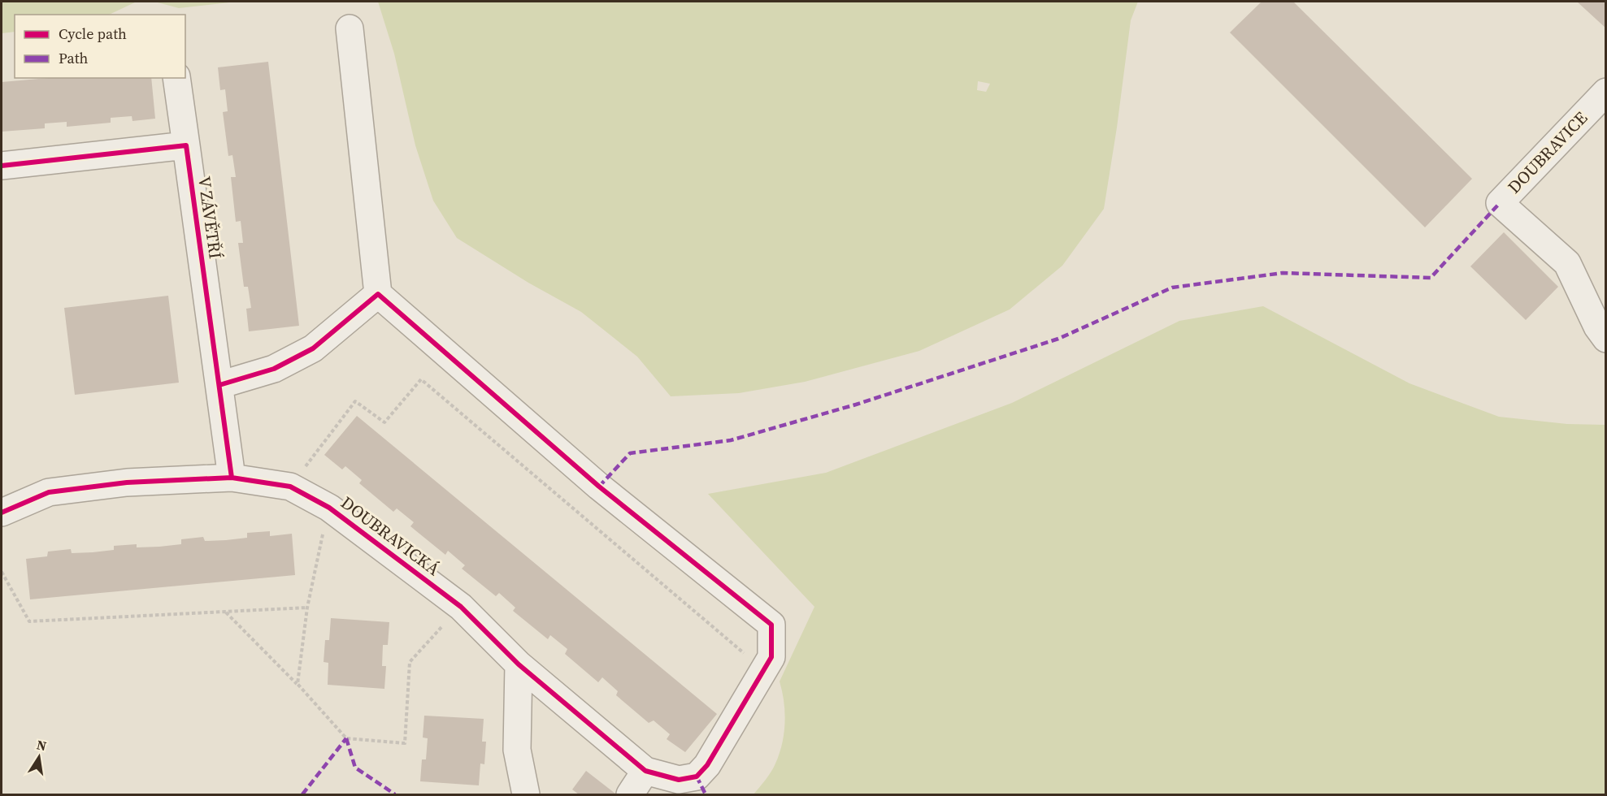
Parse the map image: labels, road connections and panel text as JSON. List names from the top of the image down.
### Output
{
  "streets": {
    "street": ["DOUBRAVICE", "V ZÁVĚTŘÍ", "DOUBRAVICKÁ"]
  },
  "crossings": [
    ["V ZÁVĚTŘÍ", "DOUBRAVICKÁ"]
  ],
  "legend": ["Cycle path", "Path"],
  "north": "top"
}
